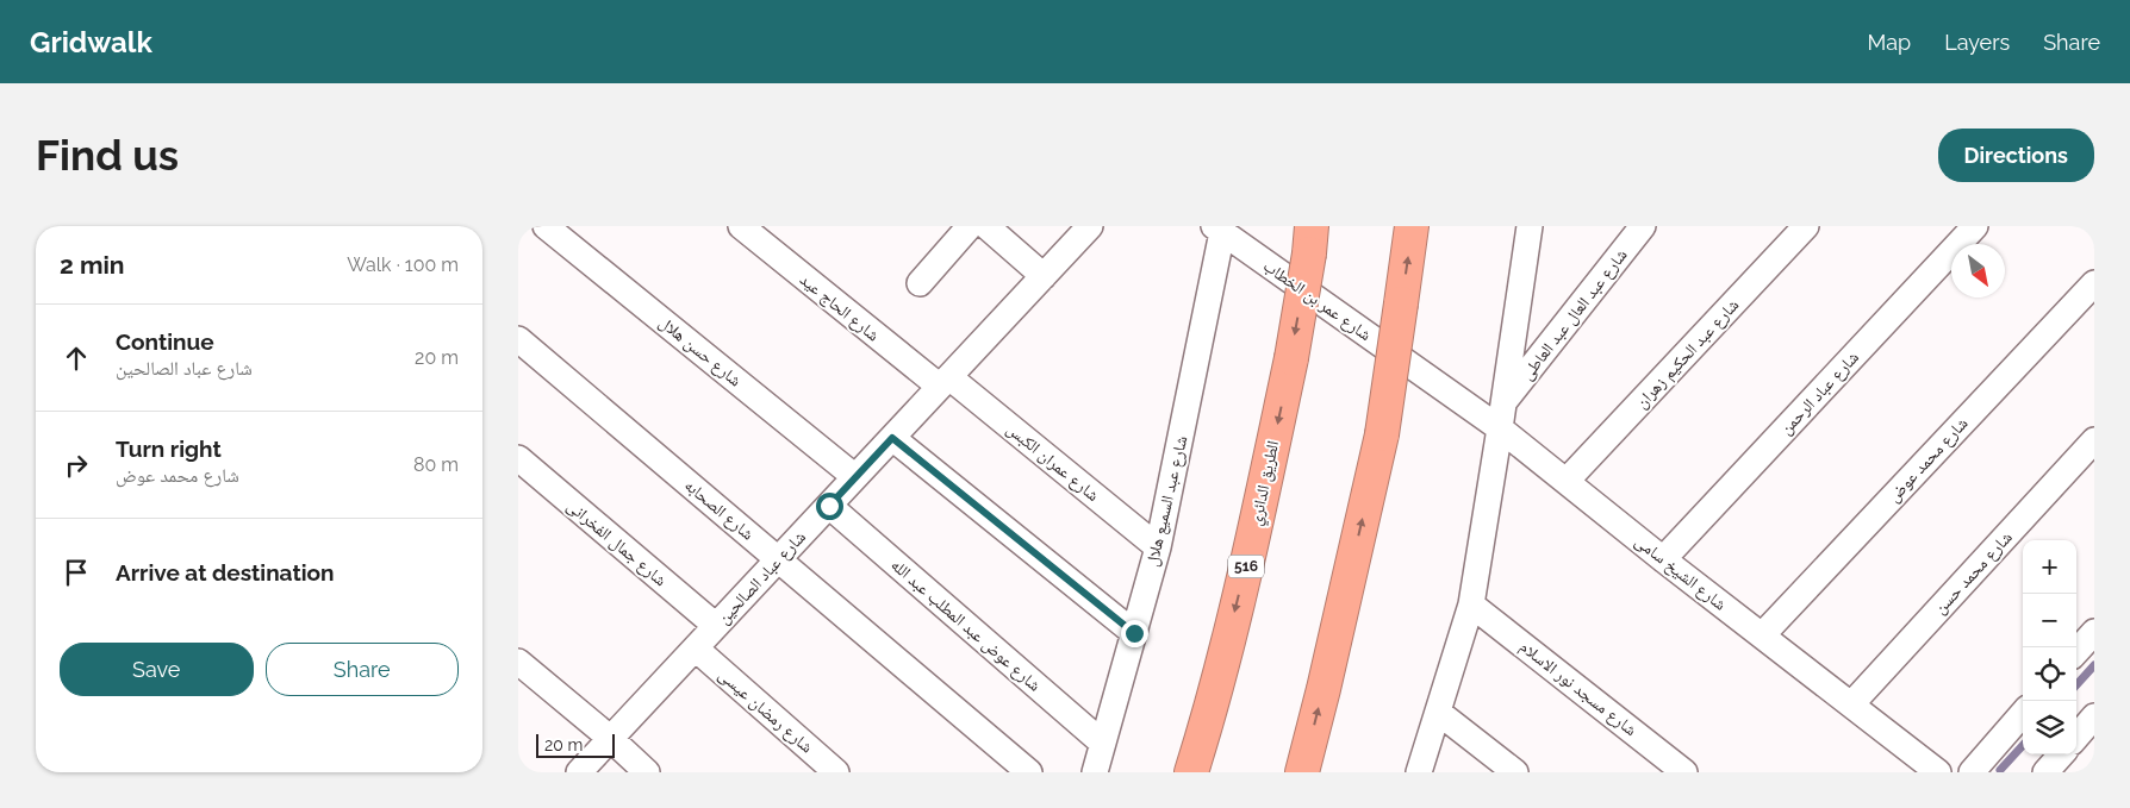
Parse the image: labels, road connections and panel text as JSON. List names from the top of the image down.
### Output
{
  "streets": {
    "highway": ["الطريق الدائري", "516"],
    "street": [
      "شارع عمر بن الخطاب",
      "شارع الحاج عيد",
      "شارع عبد العال عبد العاطى",
      "شارع حسن هلال",
      "شارع عبد الحكيم زهران",
      "شارع عباد الرحمن",
      "شارع محمد عوض",
      "شارع عمران الكبس",
      "شارع عبد السميع هلال",
      "شارع الصحابه",
      "شارع جمال الفخرانى",
      "شارع الشيخ سامى",
      "شارع محمد حسن",
      "شارع عباد الصالحين",
      "شارع عوض عبد المطلب عبد الله",
      "شارع مسجد نور الاسلام",
      "شارع رمضان عيسى"
    ]
  },
  "crossings": [
    ["شارع عمر بن الخطاب", "شارع عبد السميع هلال"],
    ["شارع عمر بن الخطاب", "شارع الشيخ سامى"],
    ["شارع الحاج عيد", "شارع عمران الكبس"],
    ["شارع الحاج عيد", "شارع عباد الصالحين"],
    ["شارع حسن هلال", "شارع عباد الصالحين"],
    ["شارع عبد الحكيم زهران", "شارع الشيخ سامى"],
    ["شارع عباد الرحمن", "شارع الشيخ سامى"],
    ["شارع محمد عوض", "شارع الشيخ سامى"],
    ["شارع عمران الكبس", "شارع عبد السميع هلال"],
    ["شارع عمران الكبس", "شارع عباد الصالحين"],
    ["شارع عبد السميع هلال", "شارع عوض عبد المطلب عبد الله"],
    ["شارع الصحابه", "شارع عباد الصالحين"],
    ["شارع جمال الفخرانى", "شارع عباد الصالحين"],
    ["شارع الشيخ سامى", "شارع محمد حسن"],
    ["شارع عباد الصالحين", "شارع عوض عبد المطلب عبد الله"],
    ["شارع عباد الصالحين", "شارع رمضان عيسى"]
  ],
  "scale_bar": "20 m",
  "north": "bottom right",
  "page": {
    "header": "Gridwalk",
    "nav": ["Map", "Layers", "Share"],
    "buttons": [
      "Directions",
      ["Save", "Share"]
    ],
    "title": "Find us",
    "heading": ["2 min", "Walk · 100 m"],
    "list": [
      ["Continue", "شارع عباد الصالحين", "20 m"],
      ["Turn right", "شارع محمد عوض", "80 m"],
      "Arrive at destination"
    ],
    "map_buttons": ["+", "−"],
    "scale": "20 m"
  }
}
